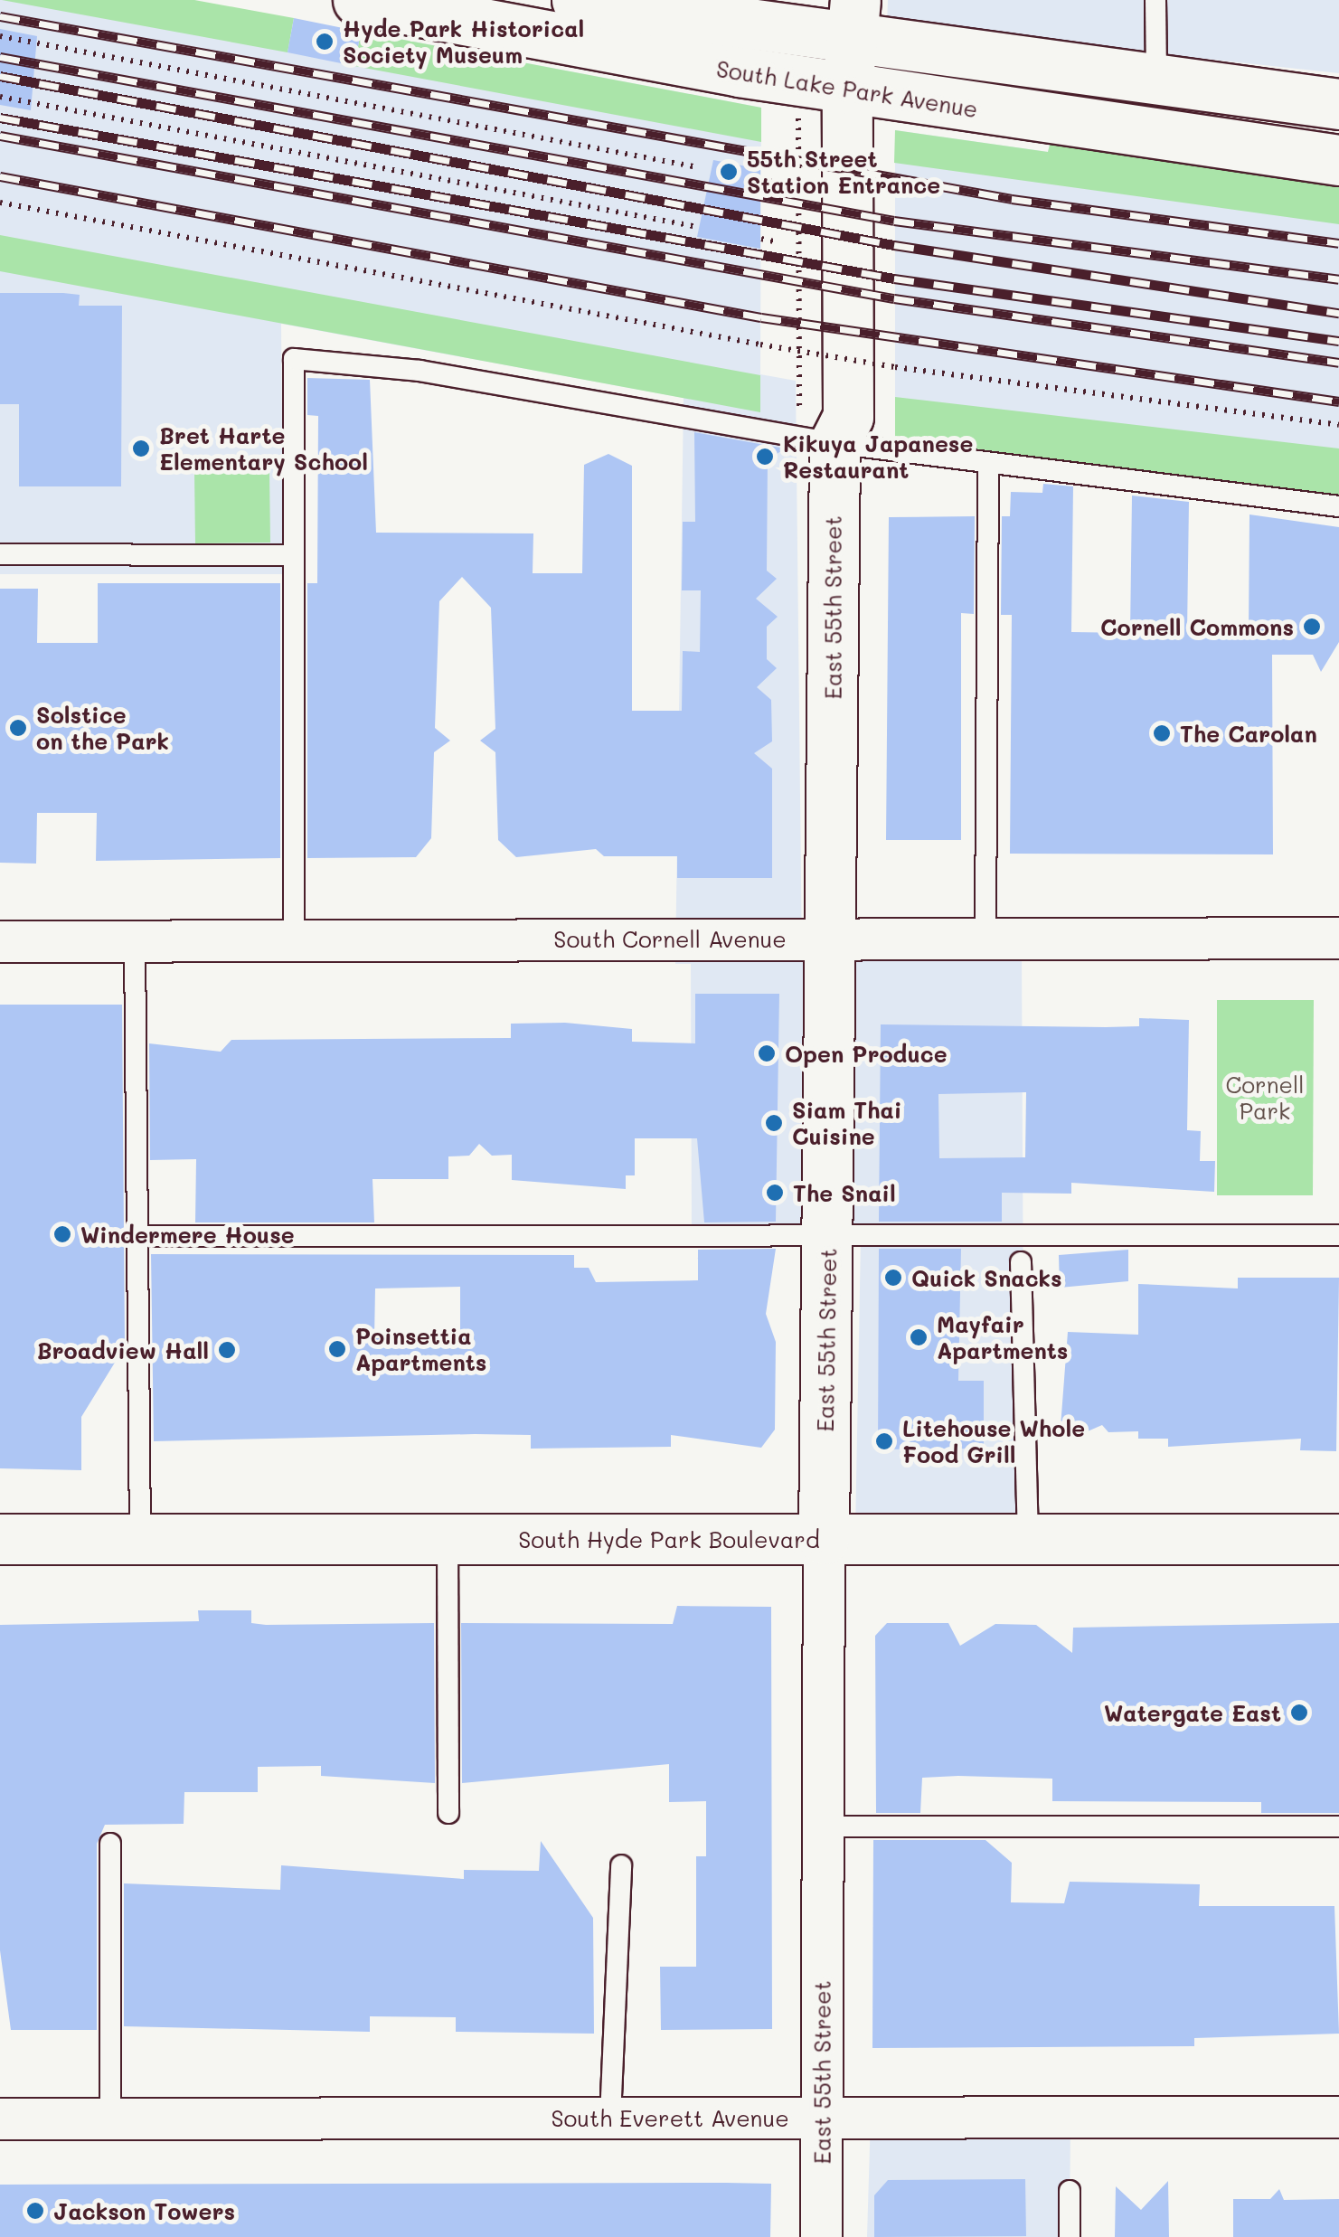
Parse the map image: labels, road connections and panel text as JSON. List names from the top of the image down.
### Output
{
  "streets": {
    "main road": ["South Lake Park Avenue", "East 55th Street", "South Hyde Park Boulevard"],
    "street": ["South Cornell Avenue", "South Everett Avenue"]
  },
  "crossings": [
    ["South Lake Park Avenue", "East 55th Street"],
    ["East 55th Street", "South Cornell Avenue"],
    ["East 55th Street", "South Hyde Park Boulevard"],
    ["East 55th Street", "South Everett Avenue"]
  ],
  "parks": ["Cornell Park"],
  "places": [
    "Hyde Park Historical Society Museum",
    "55th Street Station Entrance",
    "Bret Harte Elementary School",
    "Kikuya Japanese Restaurant",
    "Cornell Commons",
    "Solstice on the Park",
    "The Carolan",
    "Open Produce",
    "Siam Thai Cuisine",
    "The Snail",
    "Windermere House",
    "Quick Snacks",
    "Mayfair Apartments",
    "Poinsettia Apartments",
    "Broadview Hall",
    "Litehouse Whole Food Grill",
    "Watergate East",
    "Jackson Towers"
  ]
}
